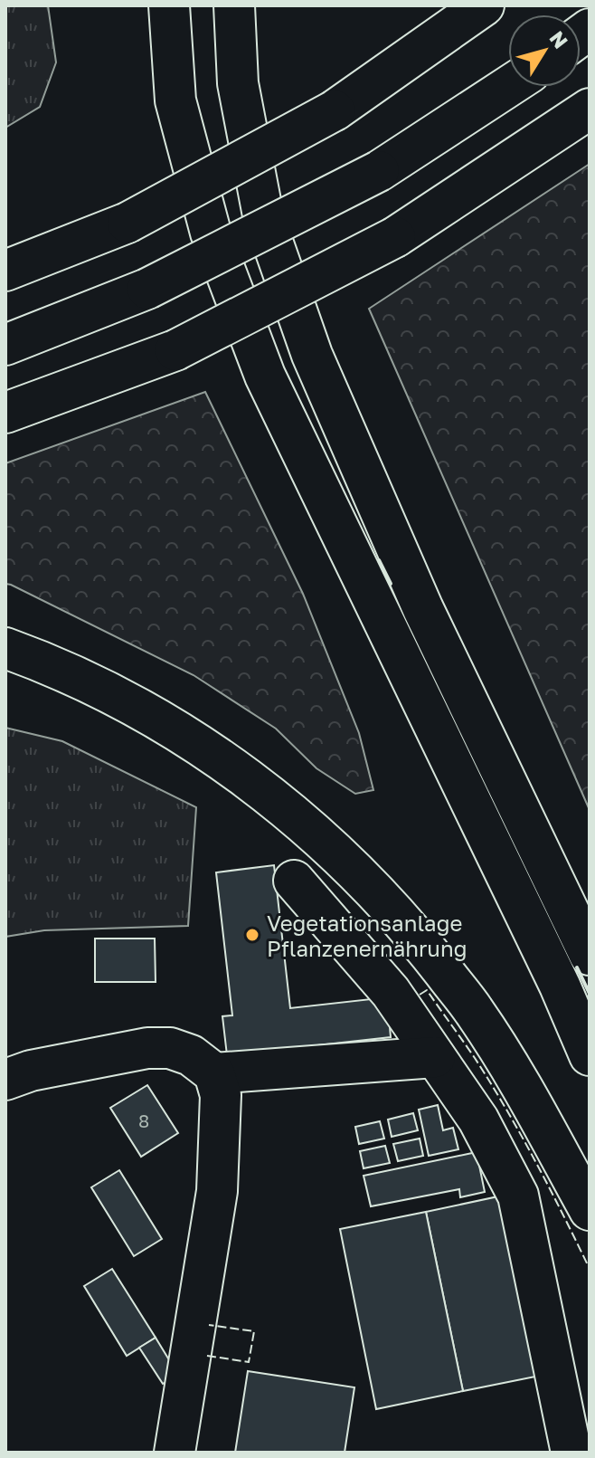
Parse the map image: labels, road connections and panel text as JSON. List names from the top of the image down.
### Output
{
  "places": ["Vegetationsanlage Pflanzenernährung"],
  "house_numbers": ["8"],
  "north": "top right"
}
